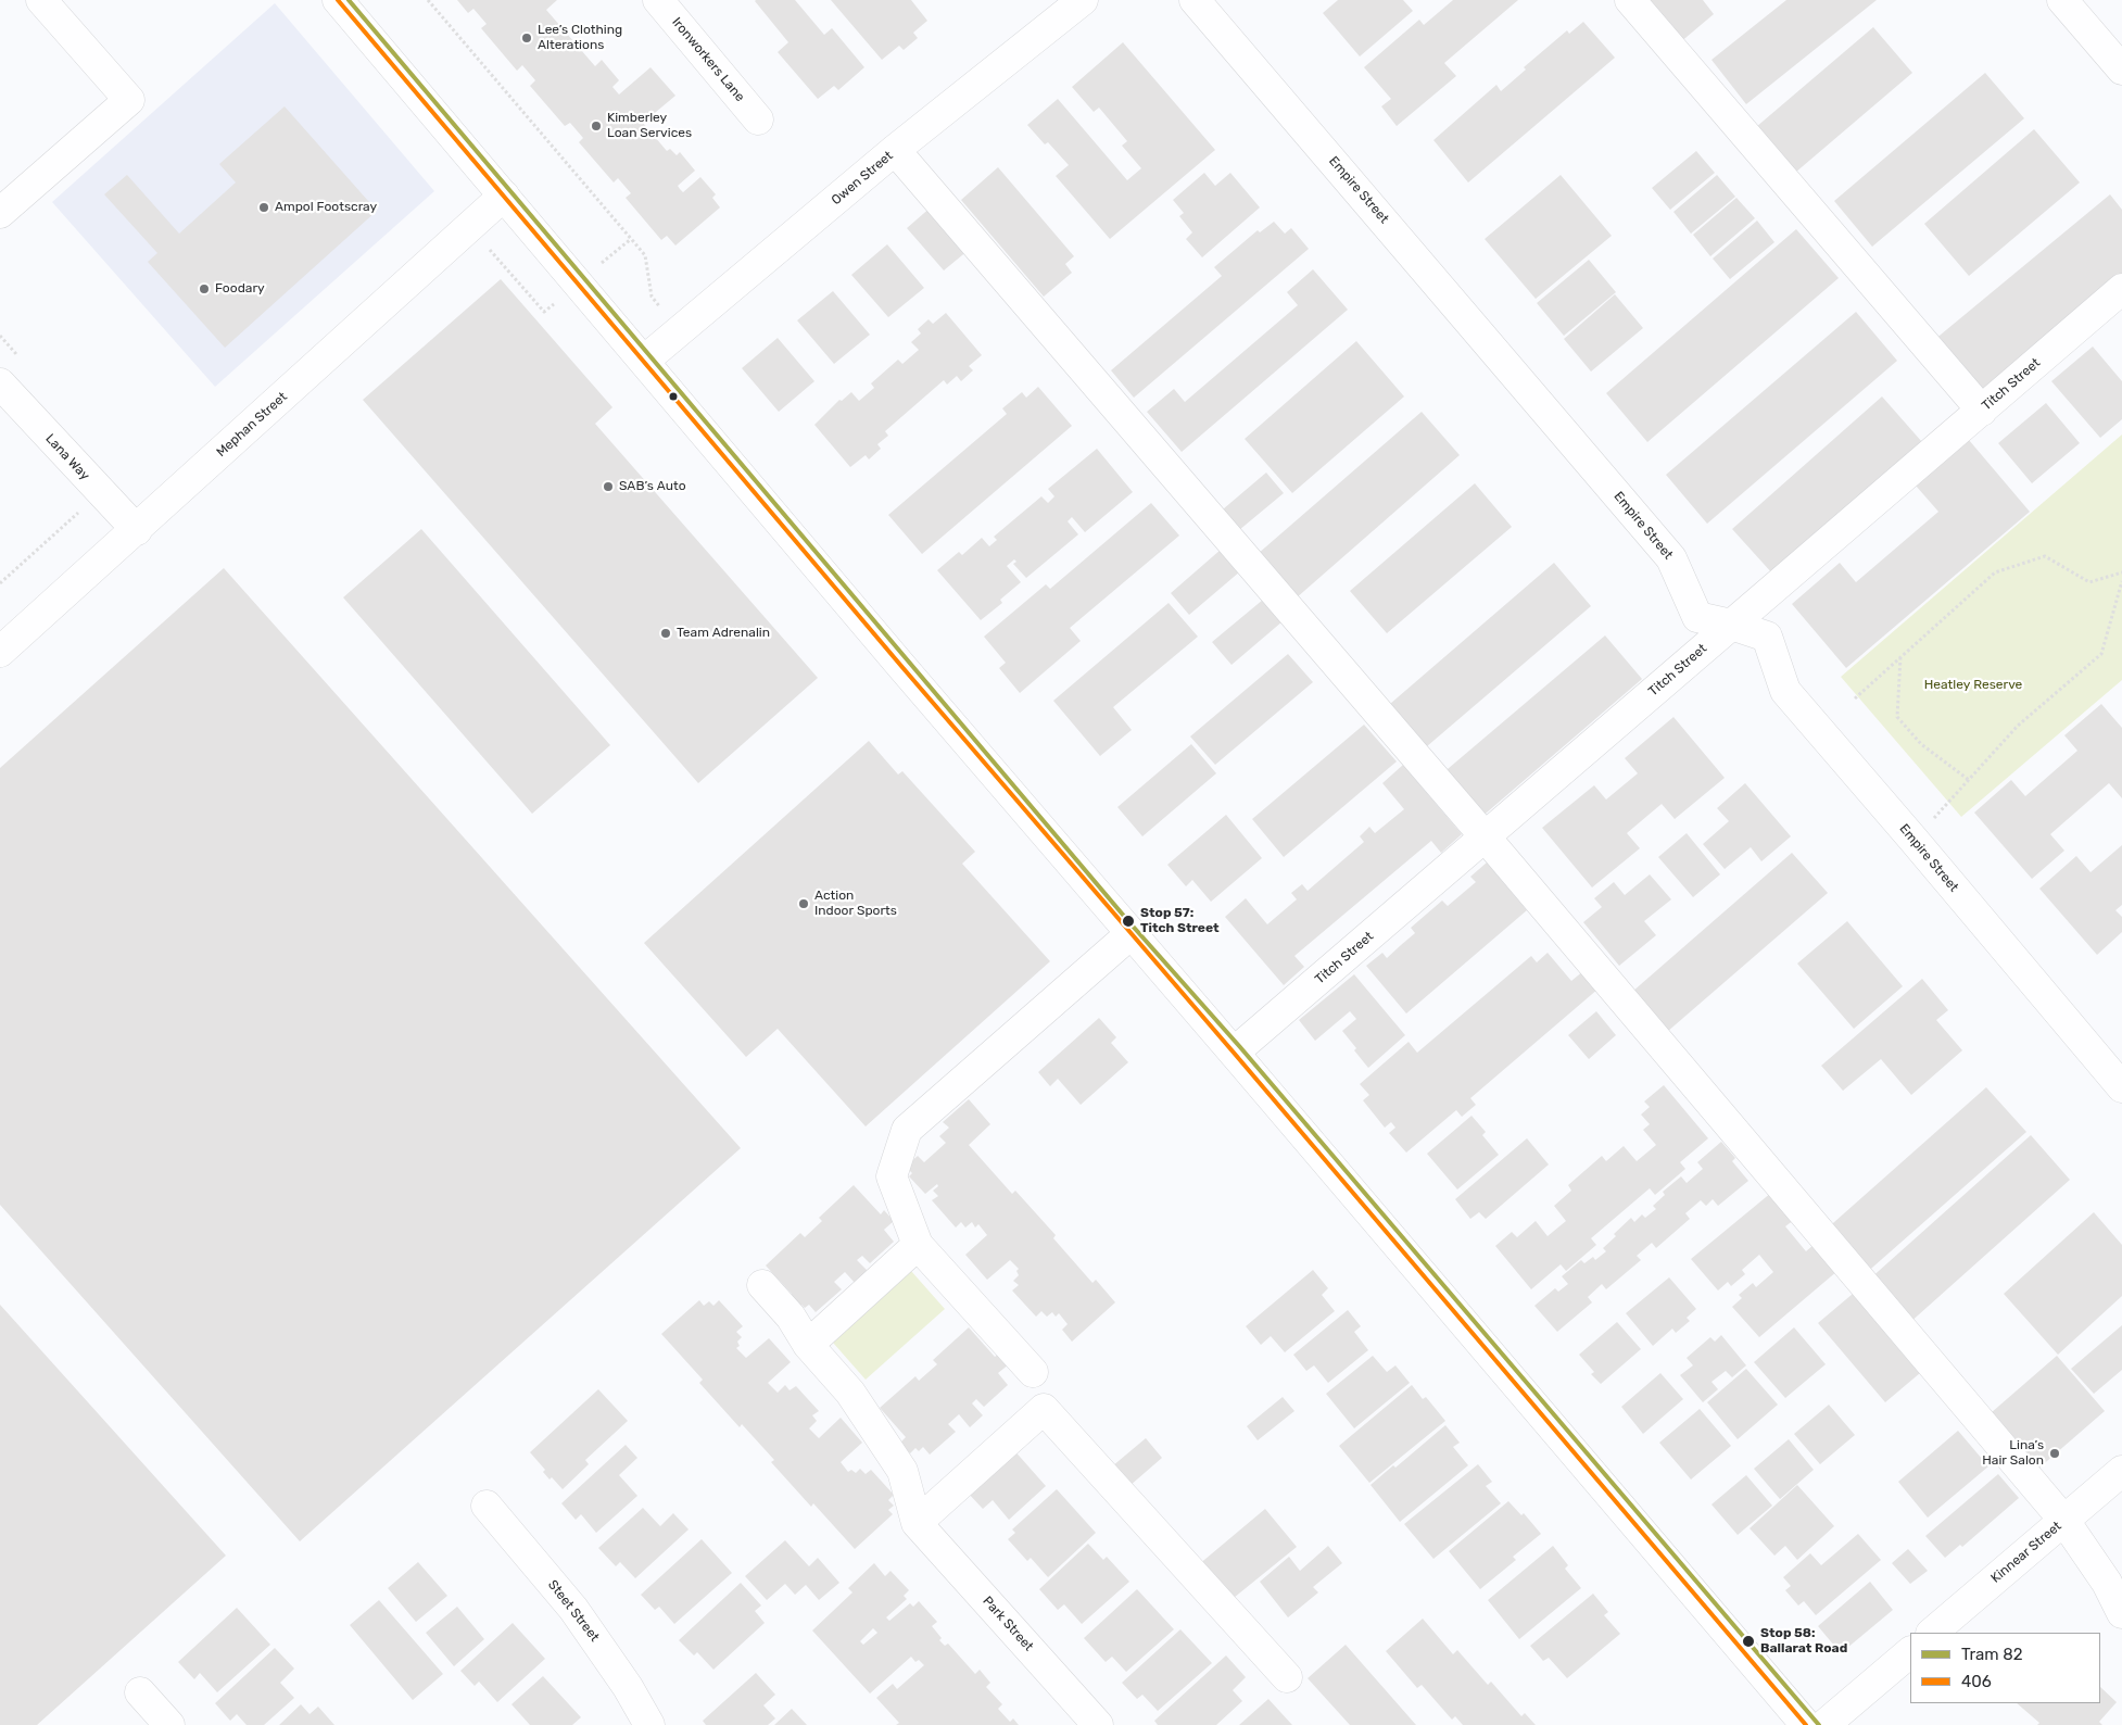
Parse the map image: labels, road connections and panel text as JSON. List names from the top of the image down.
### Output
{
  "streets": {
    "street": [
      "Ironworkers Lane",
      "Owen Street",
      "Empire Street",
      "Titch Street",
      "Mephan Street",
      "Lana Way",
      "Kinnear Street",
      "Steet Street",
      "Park Street"
    ]
  },
  "crossings": [
    ["Empire Street", "Titch Street"],
    ["Mephan Street", "Lana Way"]
  ],
  "parks": ["Heatley Reserve"],
  "places": [
    "Lee’s Clothing Alterations",
    "Kimberley Loan Services",
    "Ampol Footscray",
    "Foodary",
    "SAB’s Auto",
    "Team Adrenalin",
    "Action Indoor Sports",
    "Stop 57: Titch Street",
    "Lina’s Hair Salon",
    "Stop 58: Ballarat Road"
  ],
  "lines": ["tram line 82", "transit line 406"],
  "legend": ["Tram 82", "406"]
}
